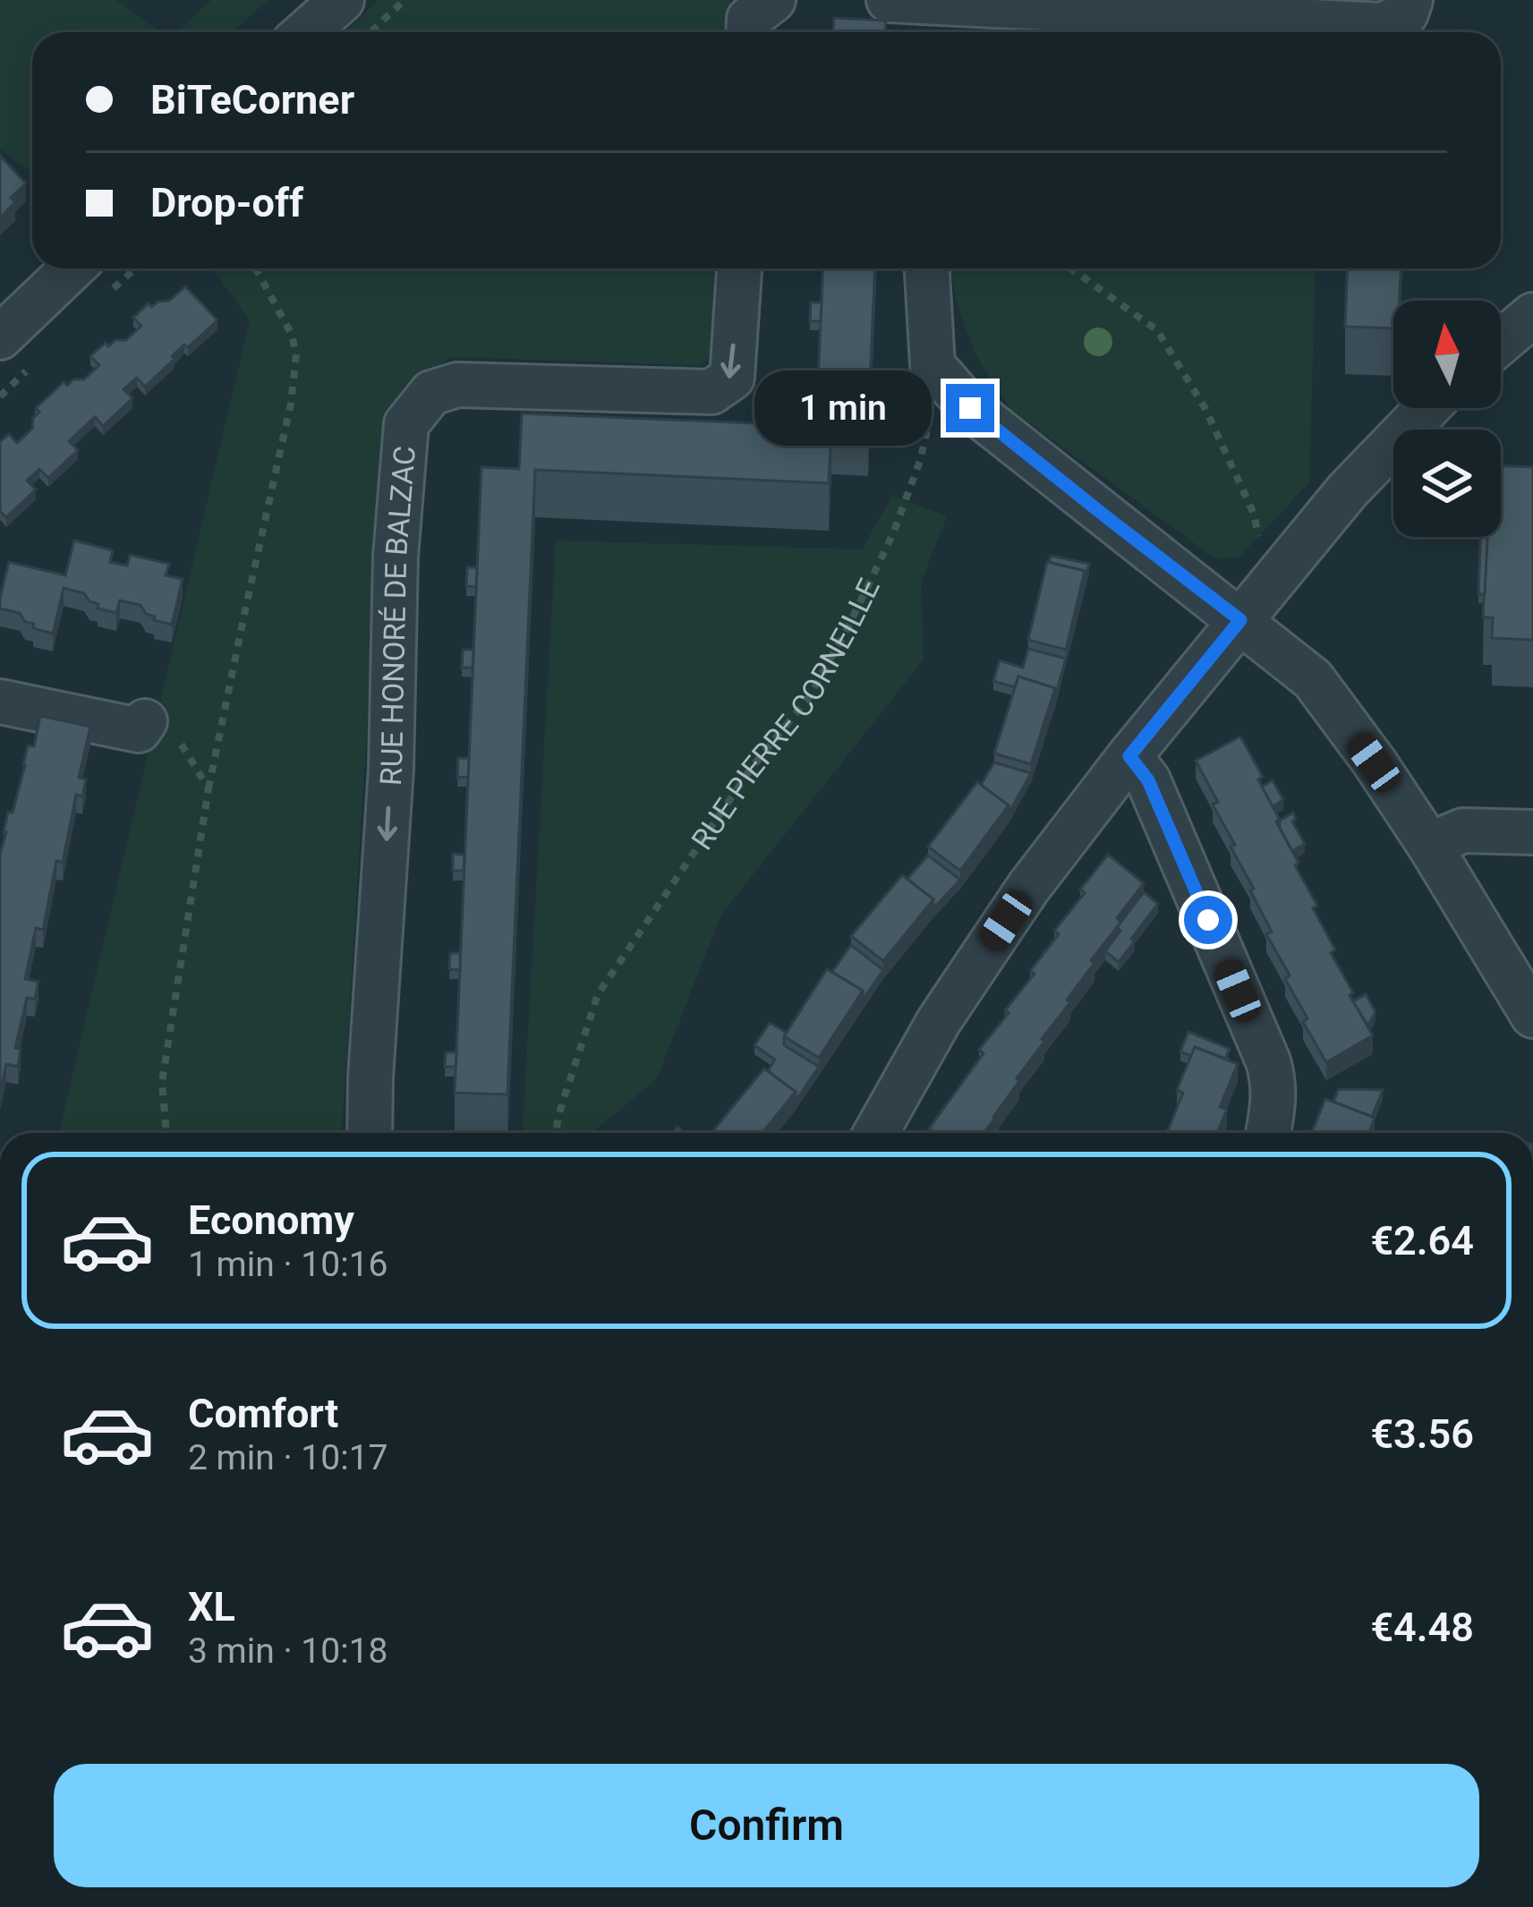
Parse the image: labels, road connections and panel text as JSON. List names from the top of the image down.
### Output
{
  "streets": {
    "street": ["RUE HONORÉ DE BALZAC"],
    "path": ["RUE PIERRE CORNEILLE"]
  },
  "one_way": ["RUE HONORÉ DE BALZAC"],
  "north": "top",
  "page": {
    "banner": ["BiTeCorner", "Drop-off"],
    "bubble": "1 min",
    "list": [
      {
        "name": "Economy",
        "note": "1 min · 10:16",
        "value": "€2.64"
      },
      {
        "name": "Comfort",
        "note": "2 min · 10:17",
        "value": "€3.56"
      },
      {
        "name": "XL",
        "note": "3 min · 10:18",
        "value": "€4.48"
      }
    ],
    "buttons": "Confirm"
  }
}
